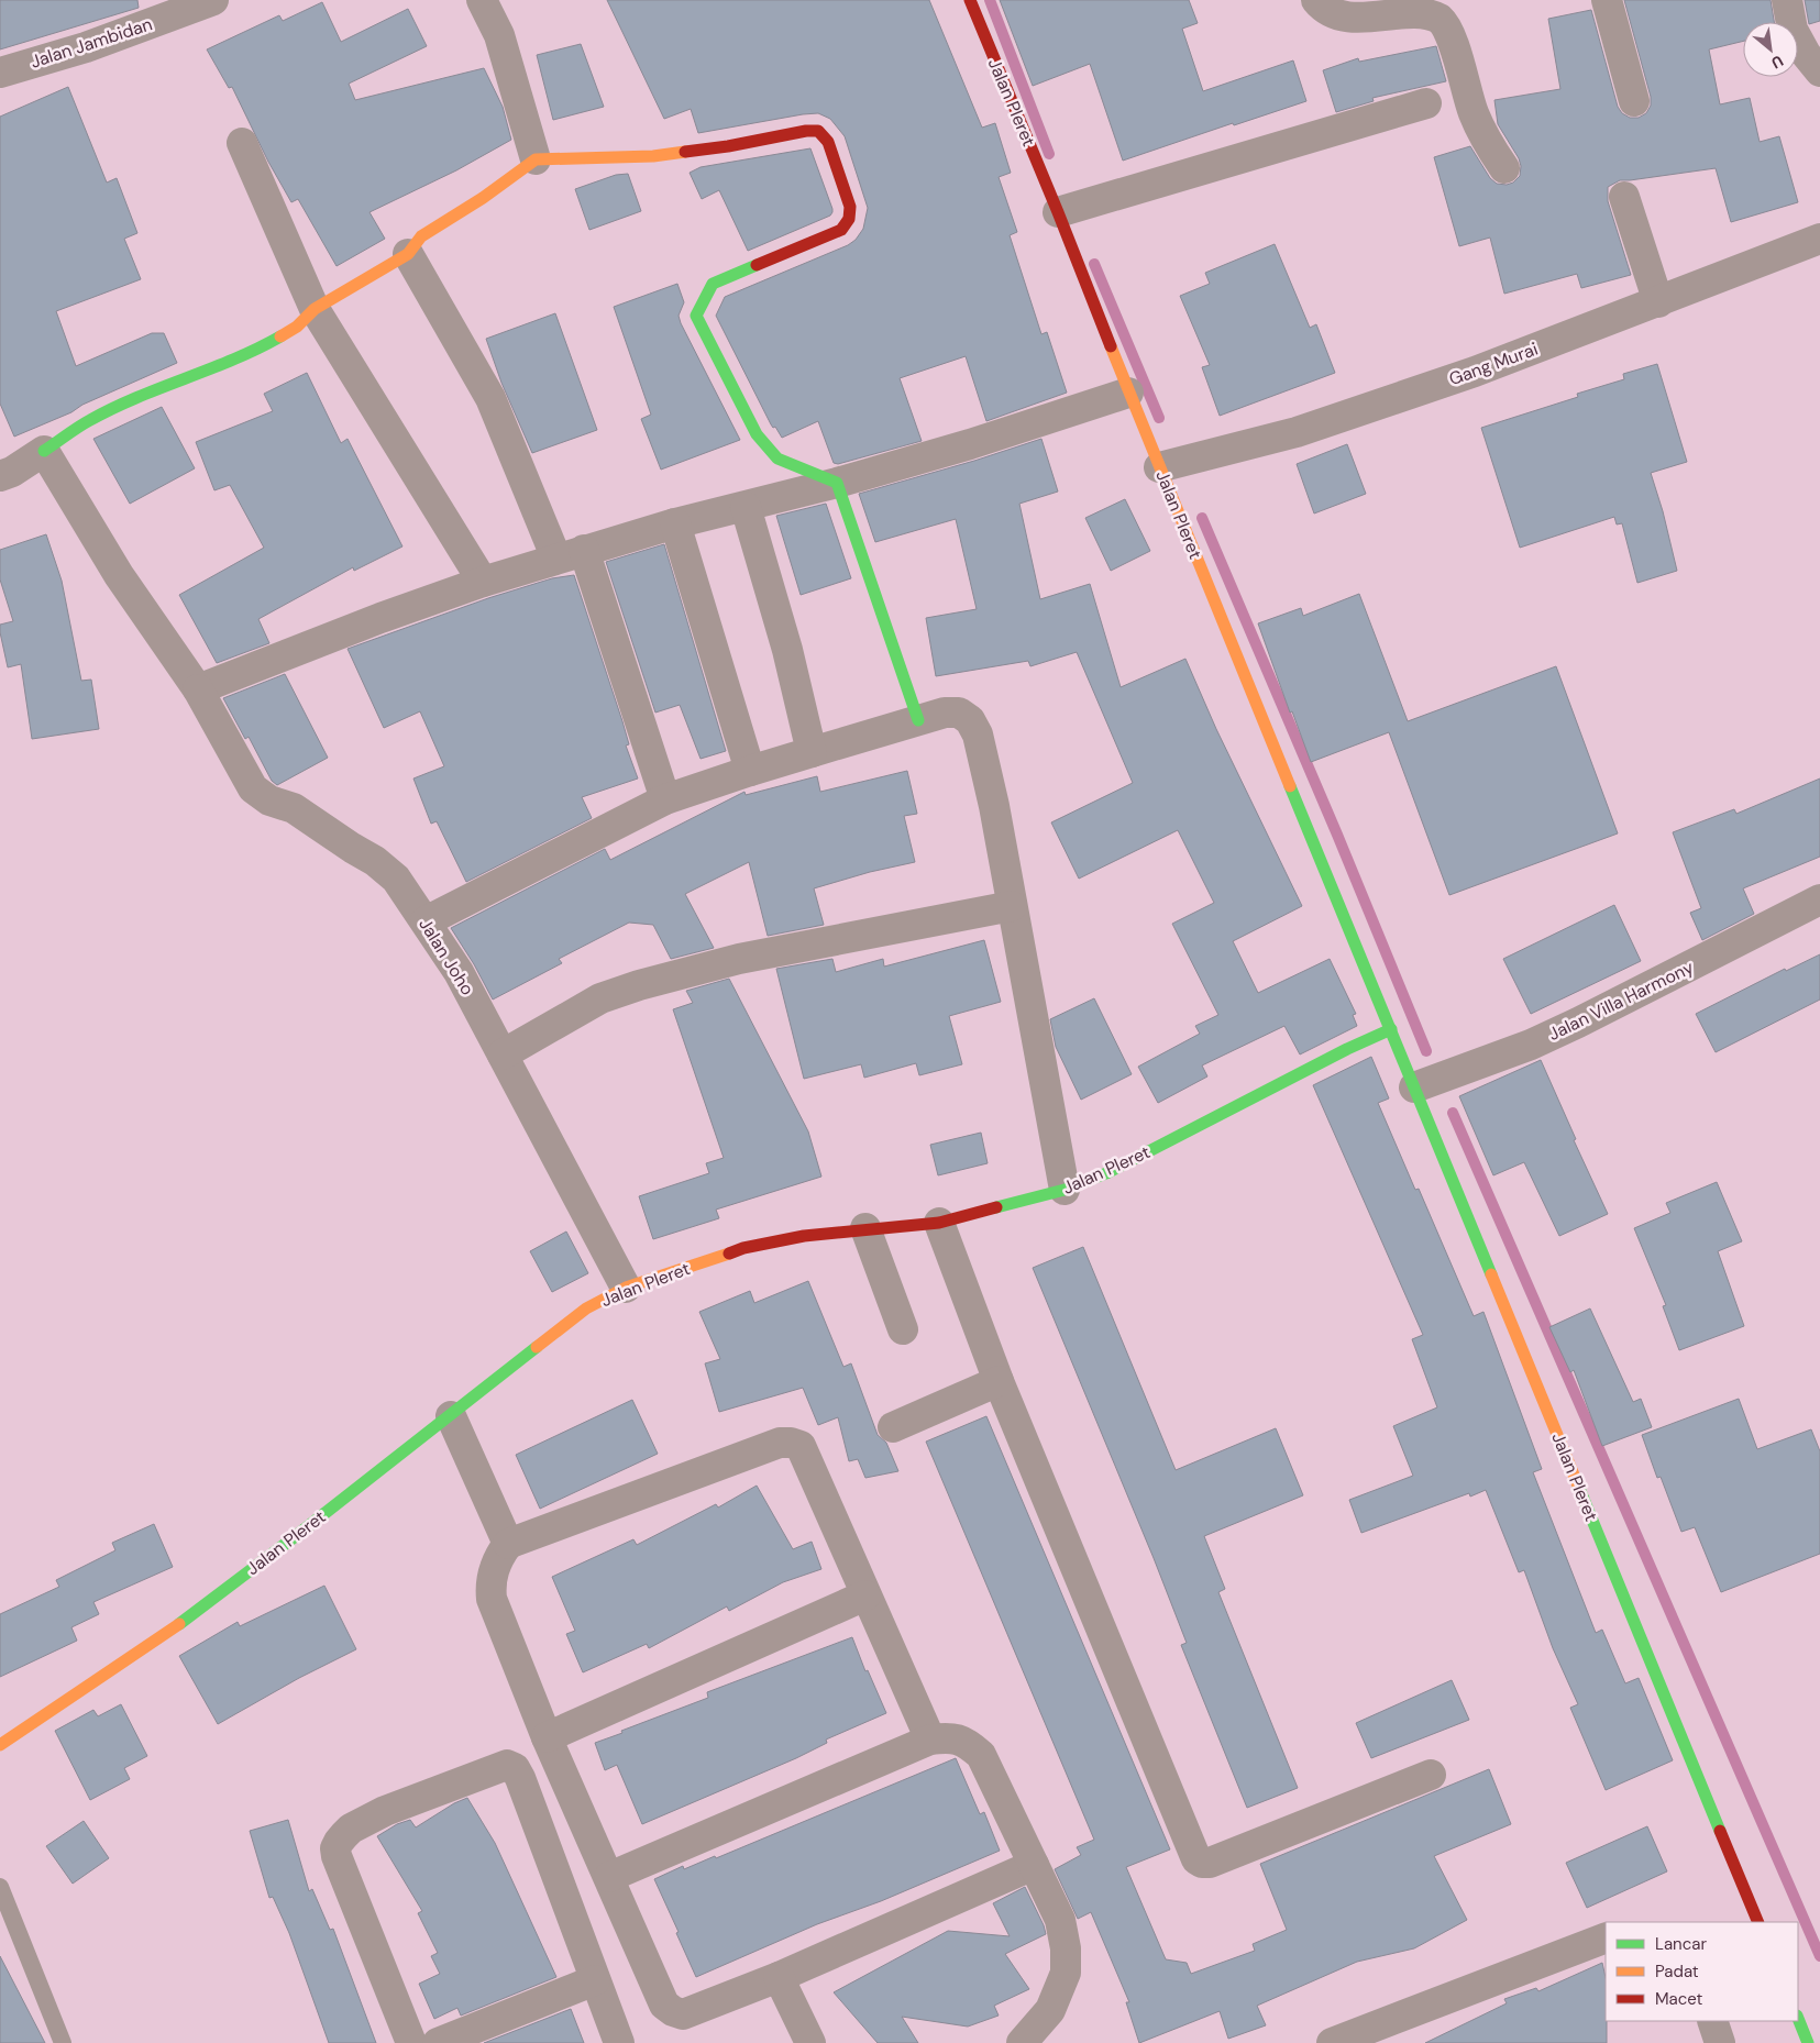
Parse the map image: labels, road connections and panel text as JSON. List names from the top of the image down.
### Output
{
  "streets": {
    "street": [
      "Jalan Jambidan",
      "Jalan Pleret",
      "Gang Murai",
      "Jalan Joho",
      "Jalan Villa Harmony"
    ]
  },
  "crossings": [
    ["Jalan Pleret", "Gang Murai"],
    ["Jalan Pleret", "Jalan Joho"],
    ["Jalan Pleret", "Jalan Villa Harmony"]
  ],
  "legend": ["Lancar", "Padat", "Macet"],
  "north": "bottom right"
}
